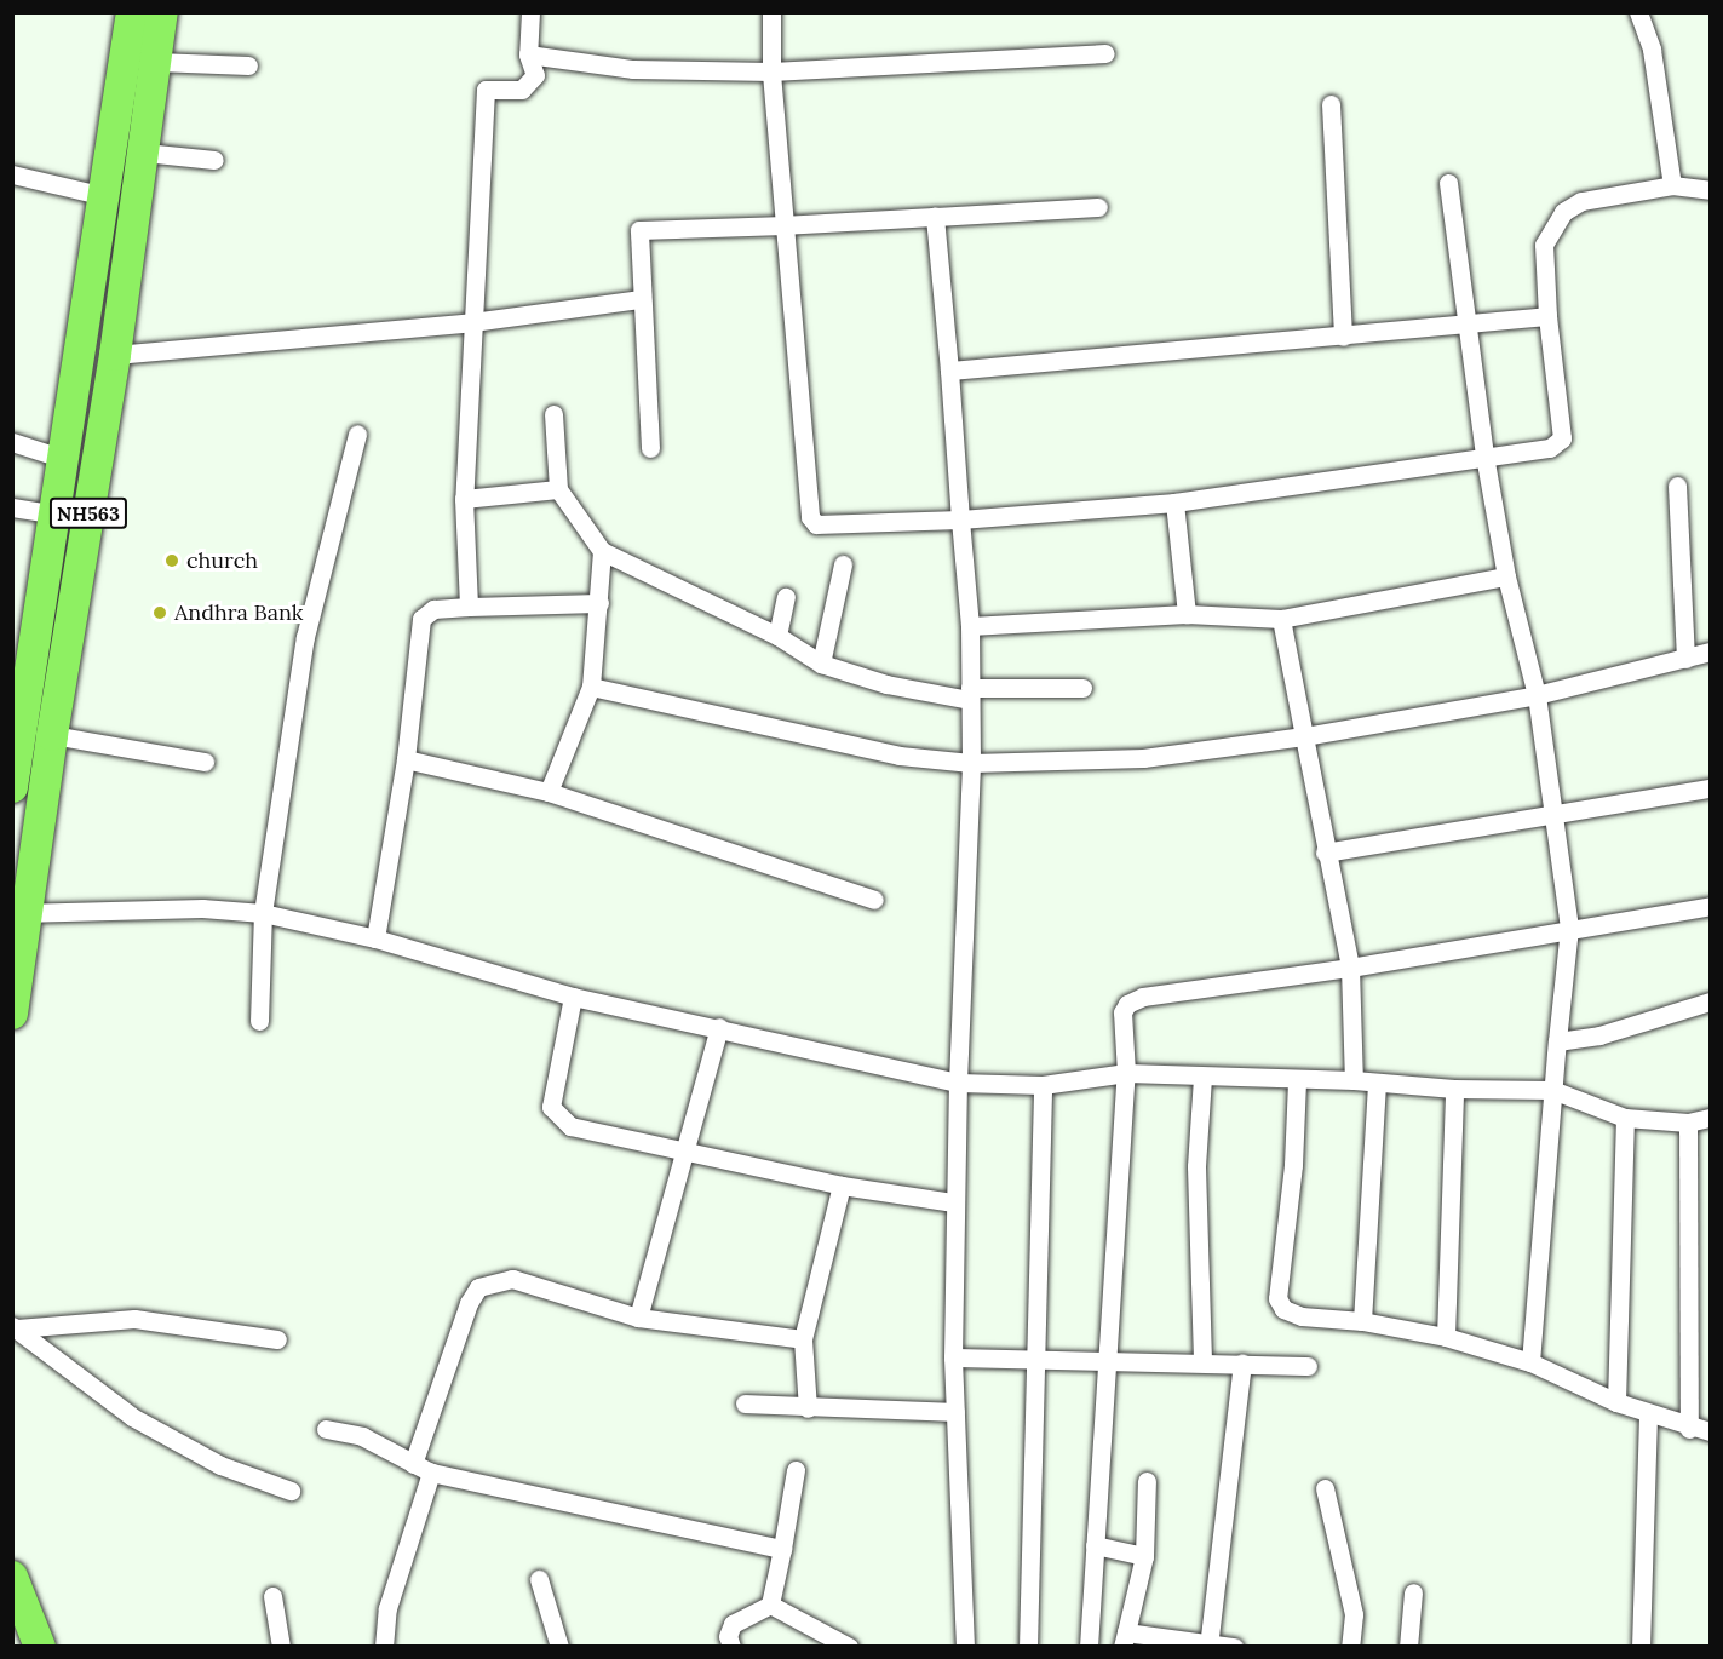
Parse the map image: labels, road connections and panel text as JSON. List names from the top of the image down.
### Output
{
  "streets": {
    "highway": ["NH563"]
  },
  "places": ["church", "Andhra Bank"]
}
